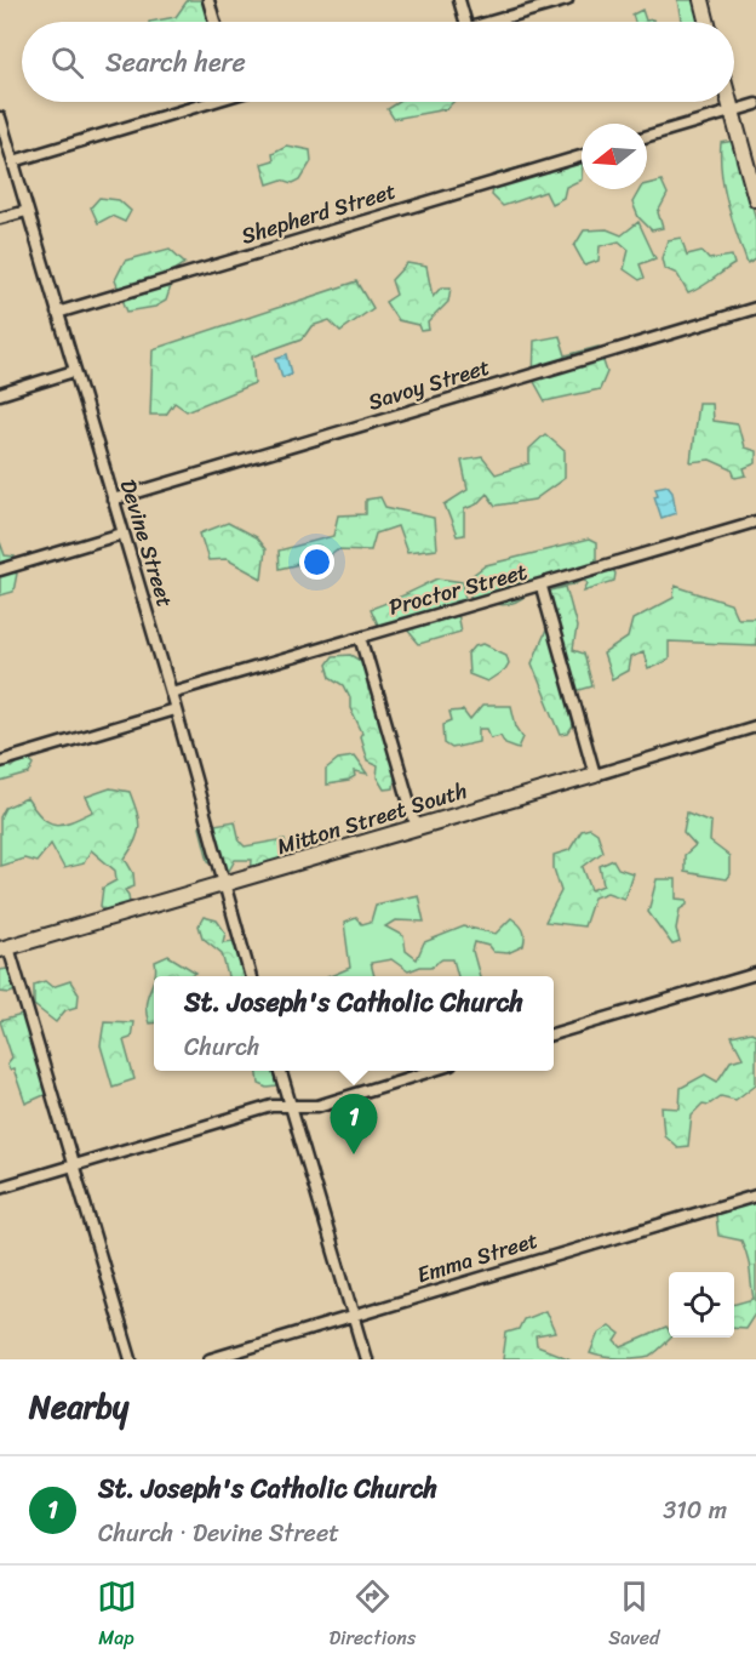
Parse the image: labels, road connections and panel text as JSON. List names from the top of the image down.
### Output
{
  "streets": {
    "street": [
      "Shepherd Street",
      "Savoy Street",
      "Devine Street",
      "Proctor Street",
      "Mitton Street South",
      "Emma Street"
    ]
  },
  "crossings": [
    ["Shepherd Street", "Devine Street"],
    ["Savoy Street", "Devine Street"],
    ["Devine Street", "Proctor Street"],
    ["Devine Street", "Mitton Street South"]
  ],
  "north": "left",
  "page": {
    "search": "Search here",
    "popup": ["St. Joseph's Catholic Church", "Church"],
    "pins": "1",
    "heading": "Nearby",
    "list": [
      {
        "mark": "1",
        "name": "St. Joseph's Catholic Church",
        "note": "Church · Devine Street",
        "value": "310 m"
      }
    ],
    "nav": ["Map", "Directions", "Saved"]
  }
}
